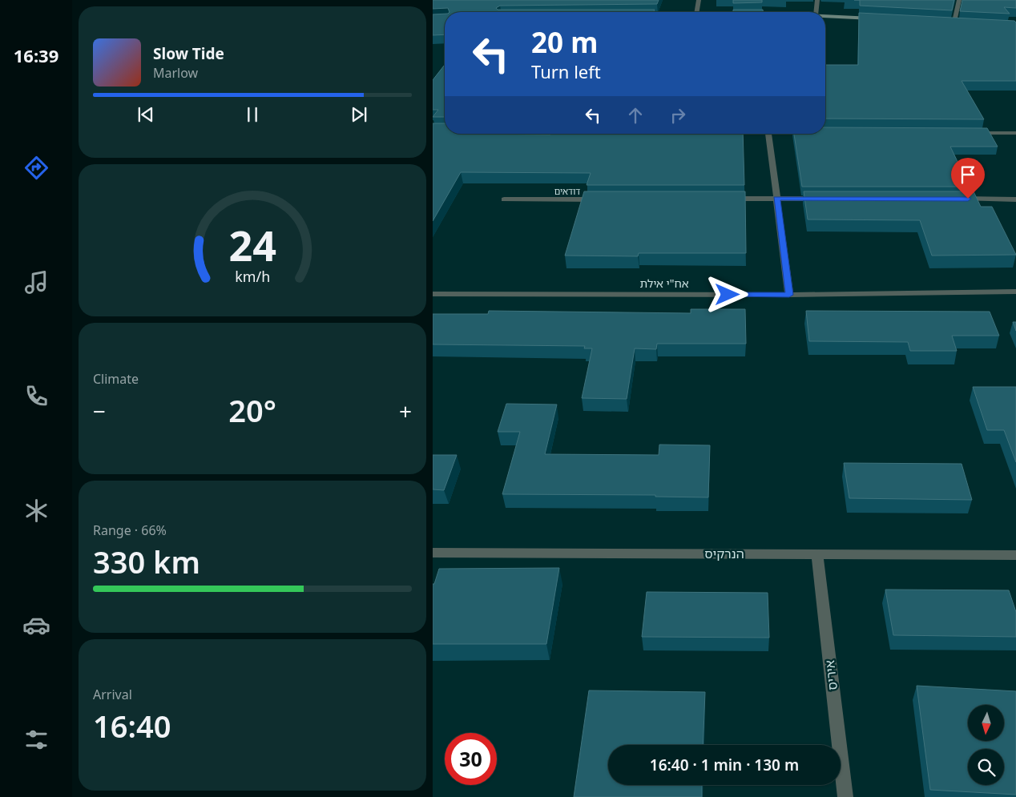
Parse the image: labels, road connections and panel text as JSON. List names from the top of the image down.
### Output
{
  "streets": {
    "street": [
      "דודאים",
      "אח\"י אילת",
      "הנרקיס",
      "איריס"
    ]
  },
  "crossings": [
    ["הנרקיס", "איריס"]
  ],
  "north": "bottom",
  "page": {
    "tabs": "16:39",
    "turn": ["20 m", "Turn left"],
    "song": ["Slow Tide", "Marlow"],
    "tile": [
      "Climate",
      ["Range · 66%", "330 km"],
      ["Arrival", "16:40"]
    ],
    "heat": ["−", "20°", "+"],
    "limit": "30",
    "trip": "16:40 · 1 min · 130 m",
    "gauge": ["24", "km/h"]
  }
}
